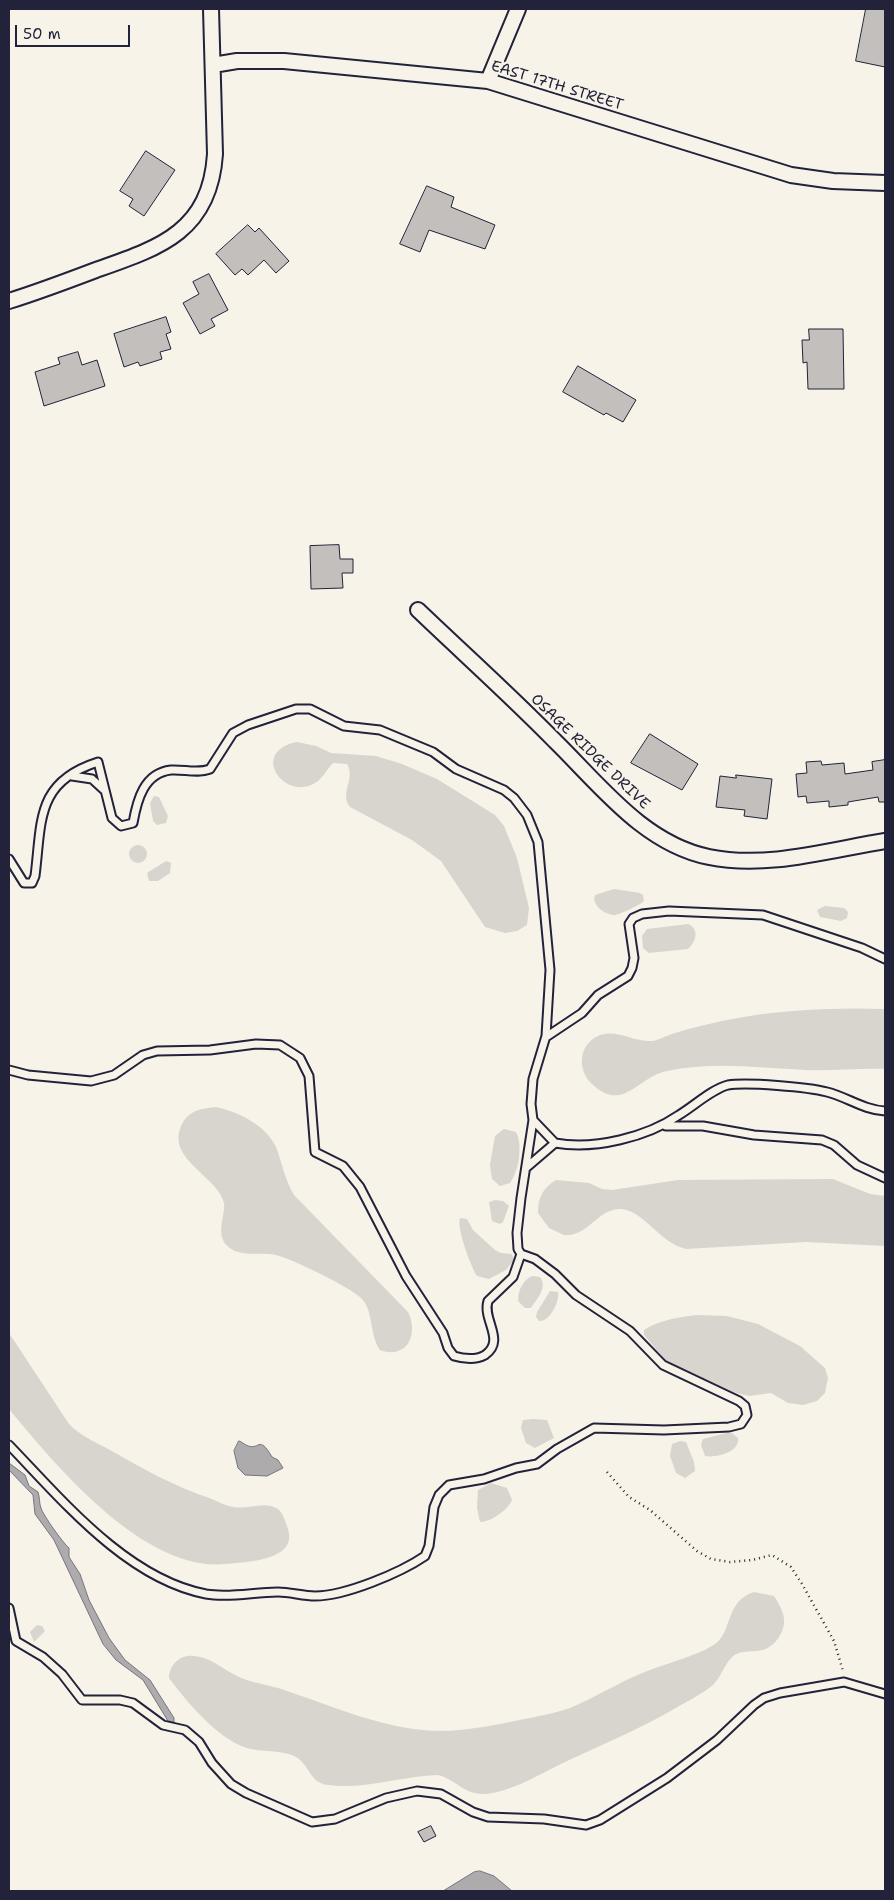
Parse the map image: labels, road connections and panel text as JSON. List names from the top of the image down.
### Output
{
  "streets": {
    "street": ["EAST 17TH STREET", "OSAGE RIDGE DRIVE"]
  },
  "scale_bar": "50 m"
}
